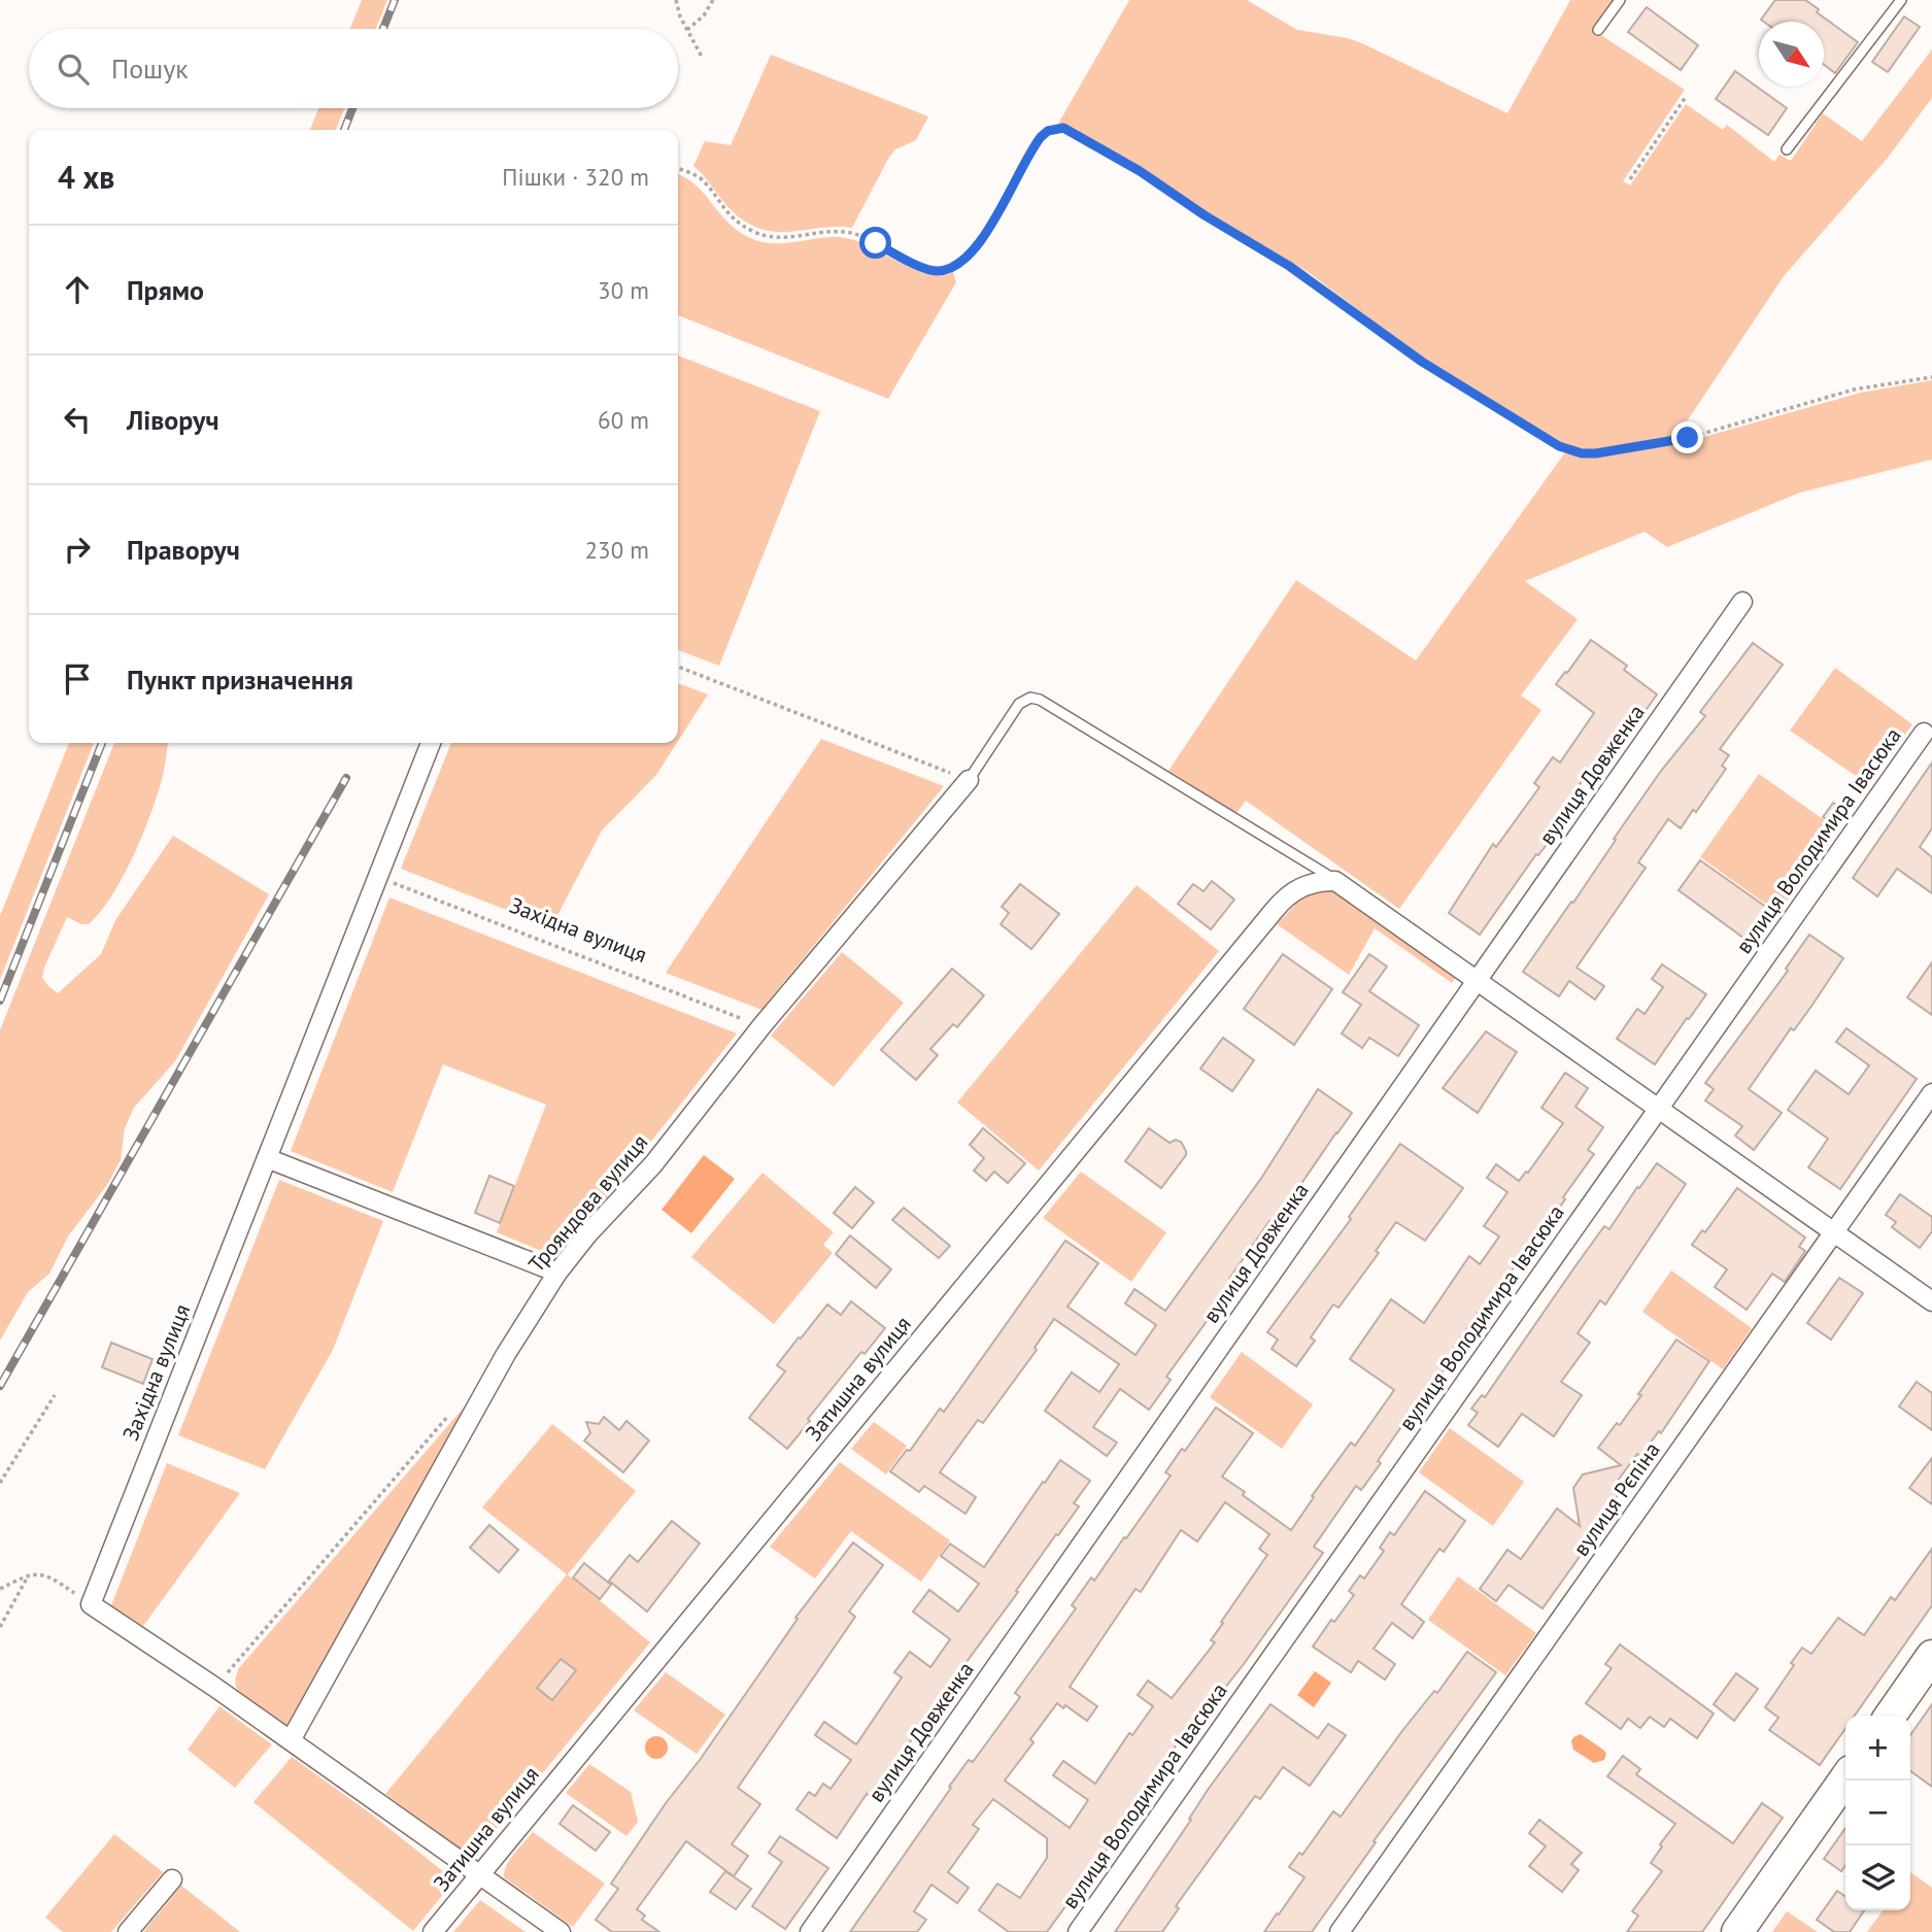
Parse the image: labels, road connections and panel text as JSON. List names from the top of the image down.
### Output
{
  "streets": {
    "street": [
      "вулиця Довженка",
      "вулиця Володимира Івасюка",
      "Західна вулиця",
      "Трояндова вулиця",
      "Затишна вулиця",
      "вулиця Рєпіна"
    ]
  },
  "crossings": [
    ["Західна вулиця", "Трояндова вулиця"]
  ],
  "north": "bottom right",
  "page": {
    "search": "Пошук",
    "heading": ["4 хв", "Пішки · 320 m"],
    "list": [
      ["Прямо", "30 m"],
      ["Ліворуч", "60 m"],
      ["Праворуч", "230 m"],
      "Пункт призначення"
    ],
    "map_buttons": ["+", "−"]
  }
}
